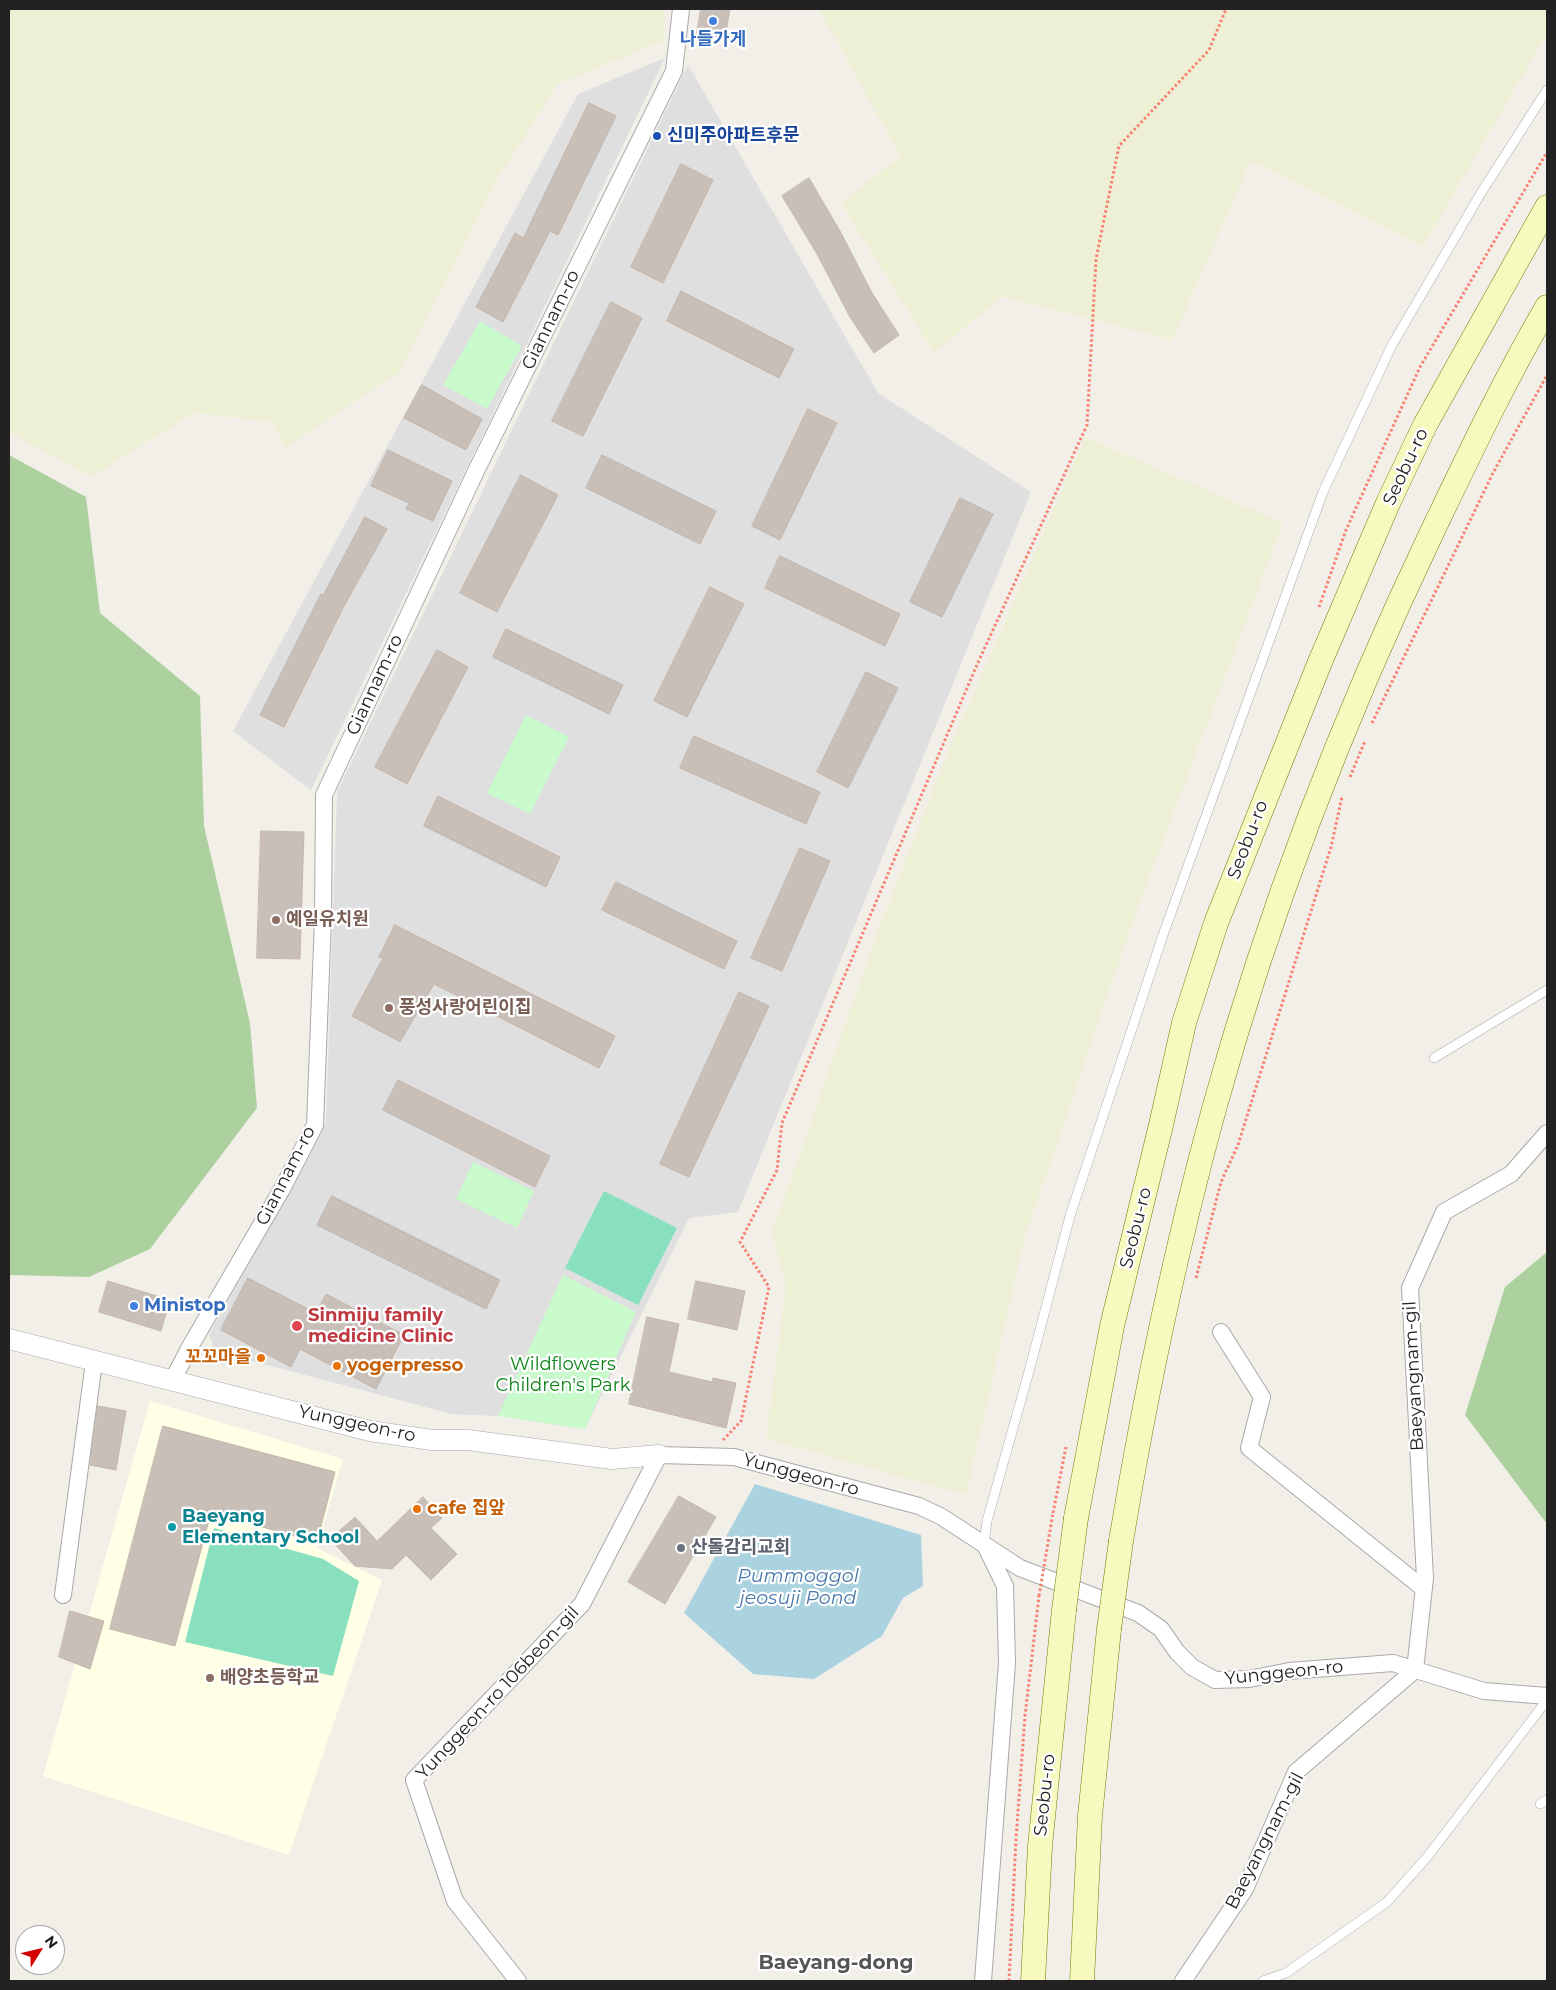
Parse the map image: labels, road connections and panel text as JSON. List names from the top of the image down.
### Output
{
  "streets": {
    "main road": ["Seobu-ro"],
    "street": [
      "Giannam-ro",
      "Baeyangnam-gil",
      "Yunggeon-ro",
      "Yunggeon-ro 106beon-gil"
    ]
  },
  "crossings": [
    ["Giannam-ro", "Yunggeon-ro"],
    ["Baeyangnam-gil", "Yunggeon-ro"],
    ["Yunggeon-ro", "Yunggeon-ro 106beon-gil"]
  ],
  "districts": ["Baeyang-dong"],
  "water": ["Pummoggol jeosuji Pond"],
  "parks": ["Wildflowers Children's Park"],
  "places": [
    "나들가게",
    "신미주아파트후문",
    "예일유치원",
    "풍성사랑어린이집",
    "Ministop",
    "Sinmiju family medicine Clinic",
    "꼬꼬마을",
    "yogerpresso",
    "cafe 집앞",
    "Baeyang Elementary School",
    "산돌감리교회",
    "배양초등학교"
  ],
  "north": "top right"
}
